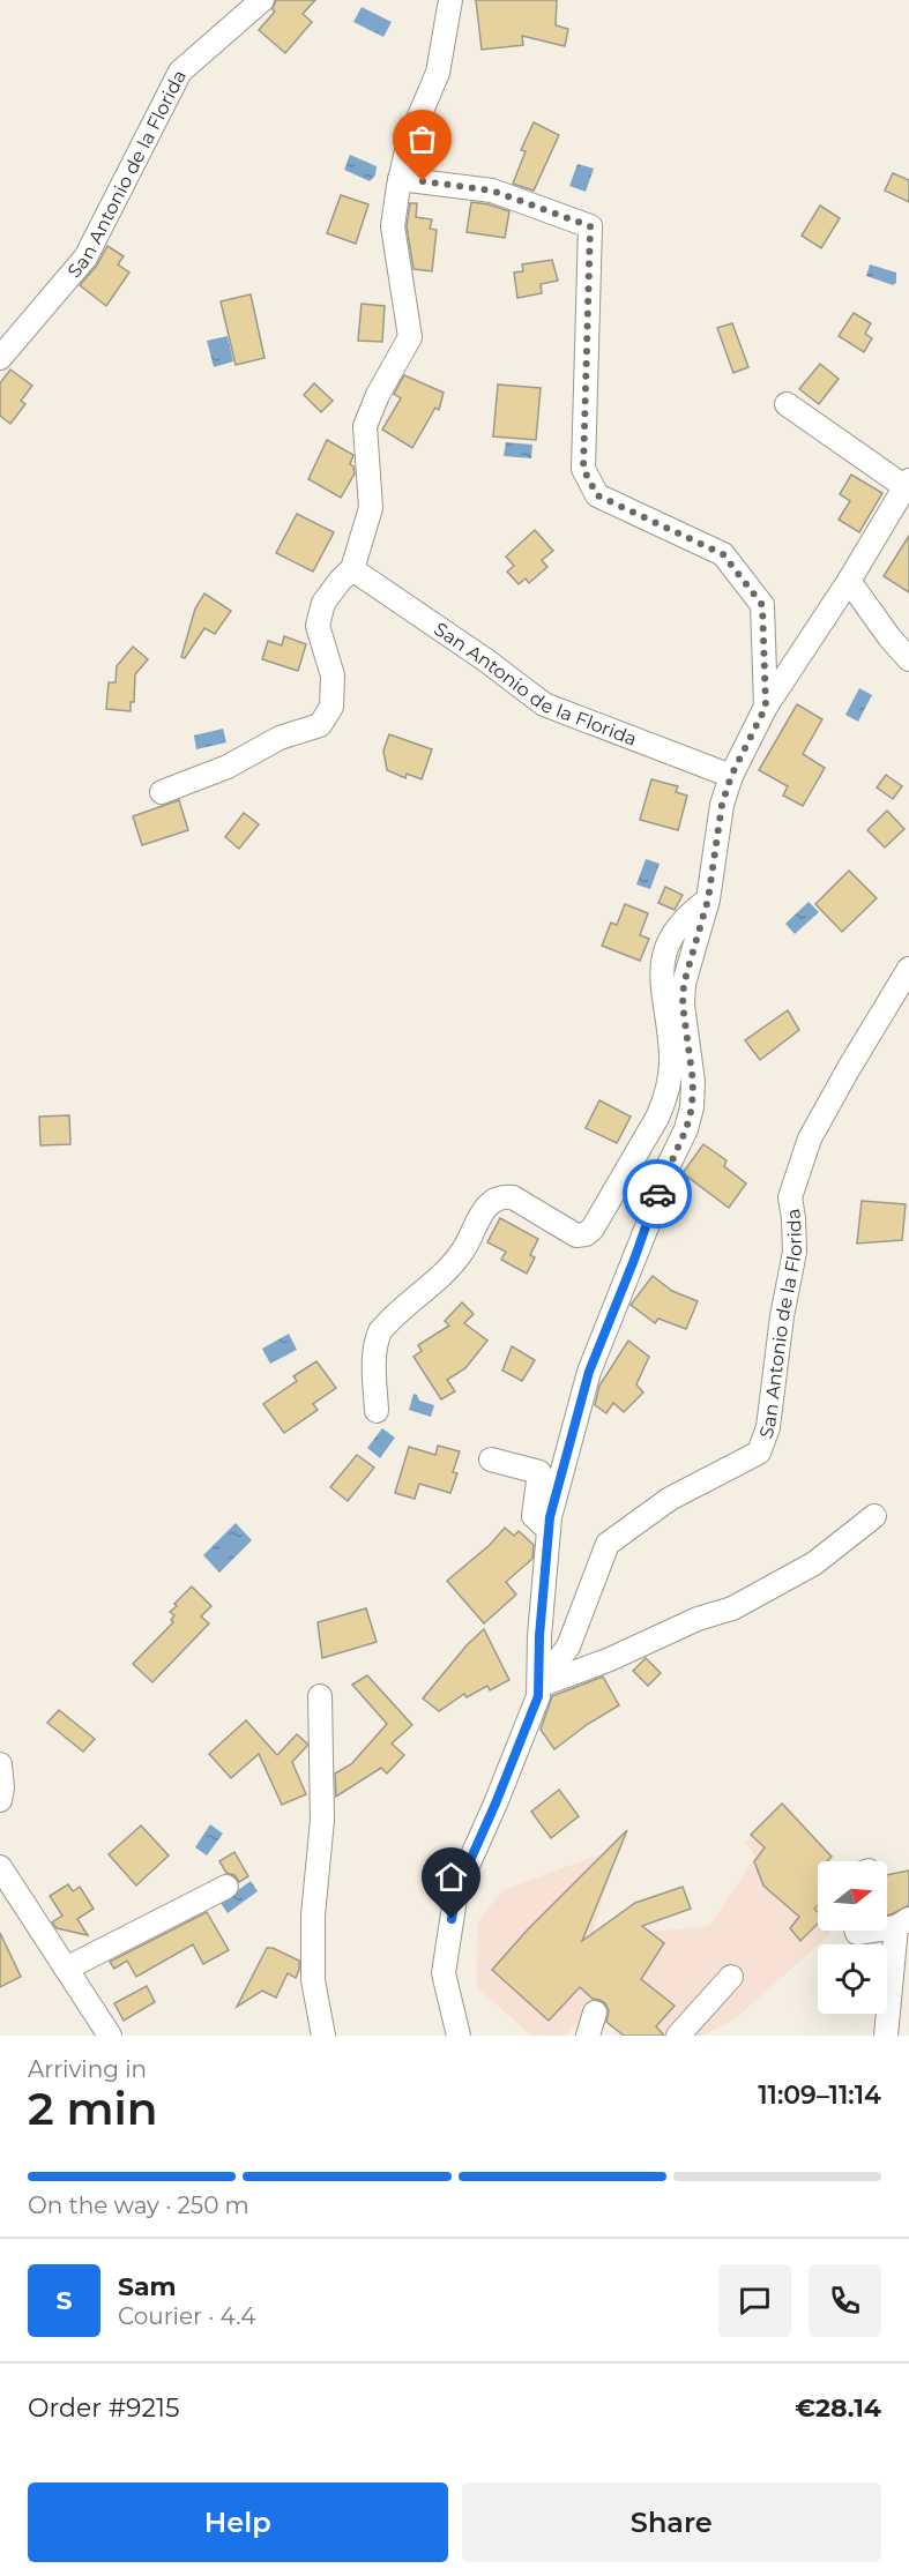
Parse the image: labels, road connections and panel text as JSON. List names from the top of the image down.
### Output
{
  "streets": {
    "street": ["San Antonio de la Florida"]
  },
  "north": "right",
  "page": {
    "heading": ["2 min", "Arriving in", "11:09–11:14"],
    "panel": [
      "Sam",
      "Courier · 4.4",
      "Order #9215",
      "€28.14"
    ],
    "bar": "On the way · 250 m",
    "round": "S",
    "buttons": ["Help", "Share"]
  }
}
